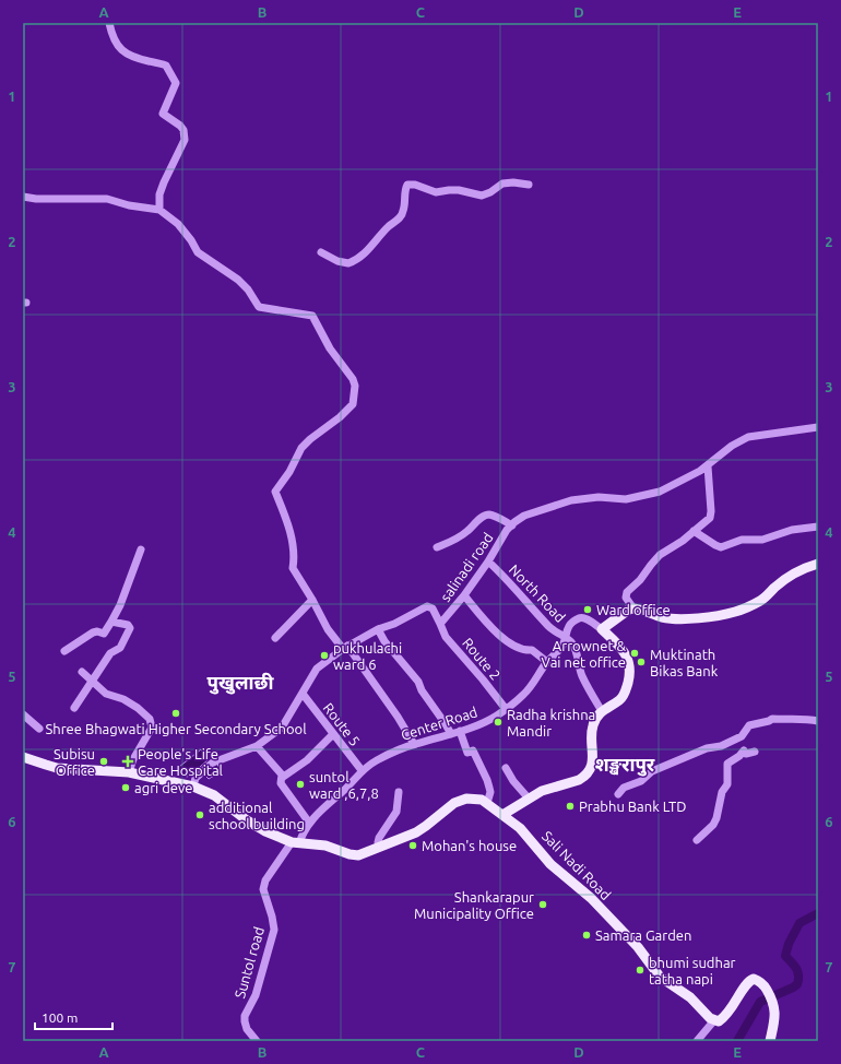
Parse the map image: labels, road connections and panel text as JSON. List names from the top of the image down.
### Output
{
  "streets": {
    "main road": ["Sali Nadi Road"],
    "street": [
      "salinadi road",
      "North Road",
      "Route 2",
      "Center Road",
      "Route 5",
      "Suntol road"
    ]
  },
  "crossings": [
    ["salinadi road", "North Road"],
    ["salinadi road", "Route 2"],
    ["salinadi road", "Route 5"],
    ["North Road", "Center Road"],
    ["Route 2", "Center Road"],
    ["Center Road", "Route 5"],
    ["Center Road", "Suntol road"]
  ],
  "districts": ["पुखुलाछी", "शङ्खरापुर"],
  "places": {
    "other": [
      "Ward office",
      "Arrownet & Vai net office",
      "pukhulachi ward 6",
      "Muktinath Bikas Bank",
      "Shree Bhagwati Higher Secondary School",
      "Radha krishna Mandir",
      "Subisu Office",
      "suntol ward ,6,7,8",
      "agri deve",
      "Prabhu Bank LTD",
      "additional school building",
      "Mohan's house",
      "Shankarapur Municipality Office",
      "Samara Garden",
      "bhumi sudhar tatha napi"
    ],
    "health": ["People's Life Care Hospital"]
  },
  "scale_bar": "100 m",
  "grid": {
    "columns": [
      "A",
      "B",
      "C",
      "D",
      "E"
    ],
    "rows": [
      "1",
      "2",
      "3",
      "4",
      "5",
      "6",
      "7"
    ]
  }
}
